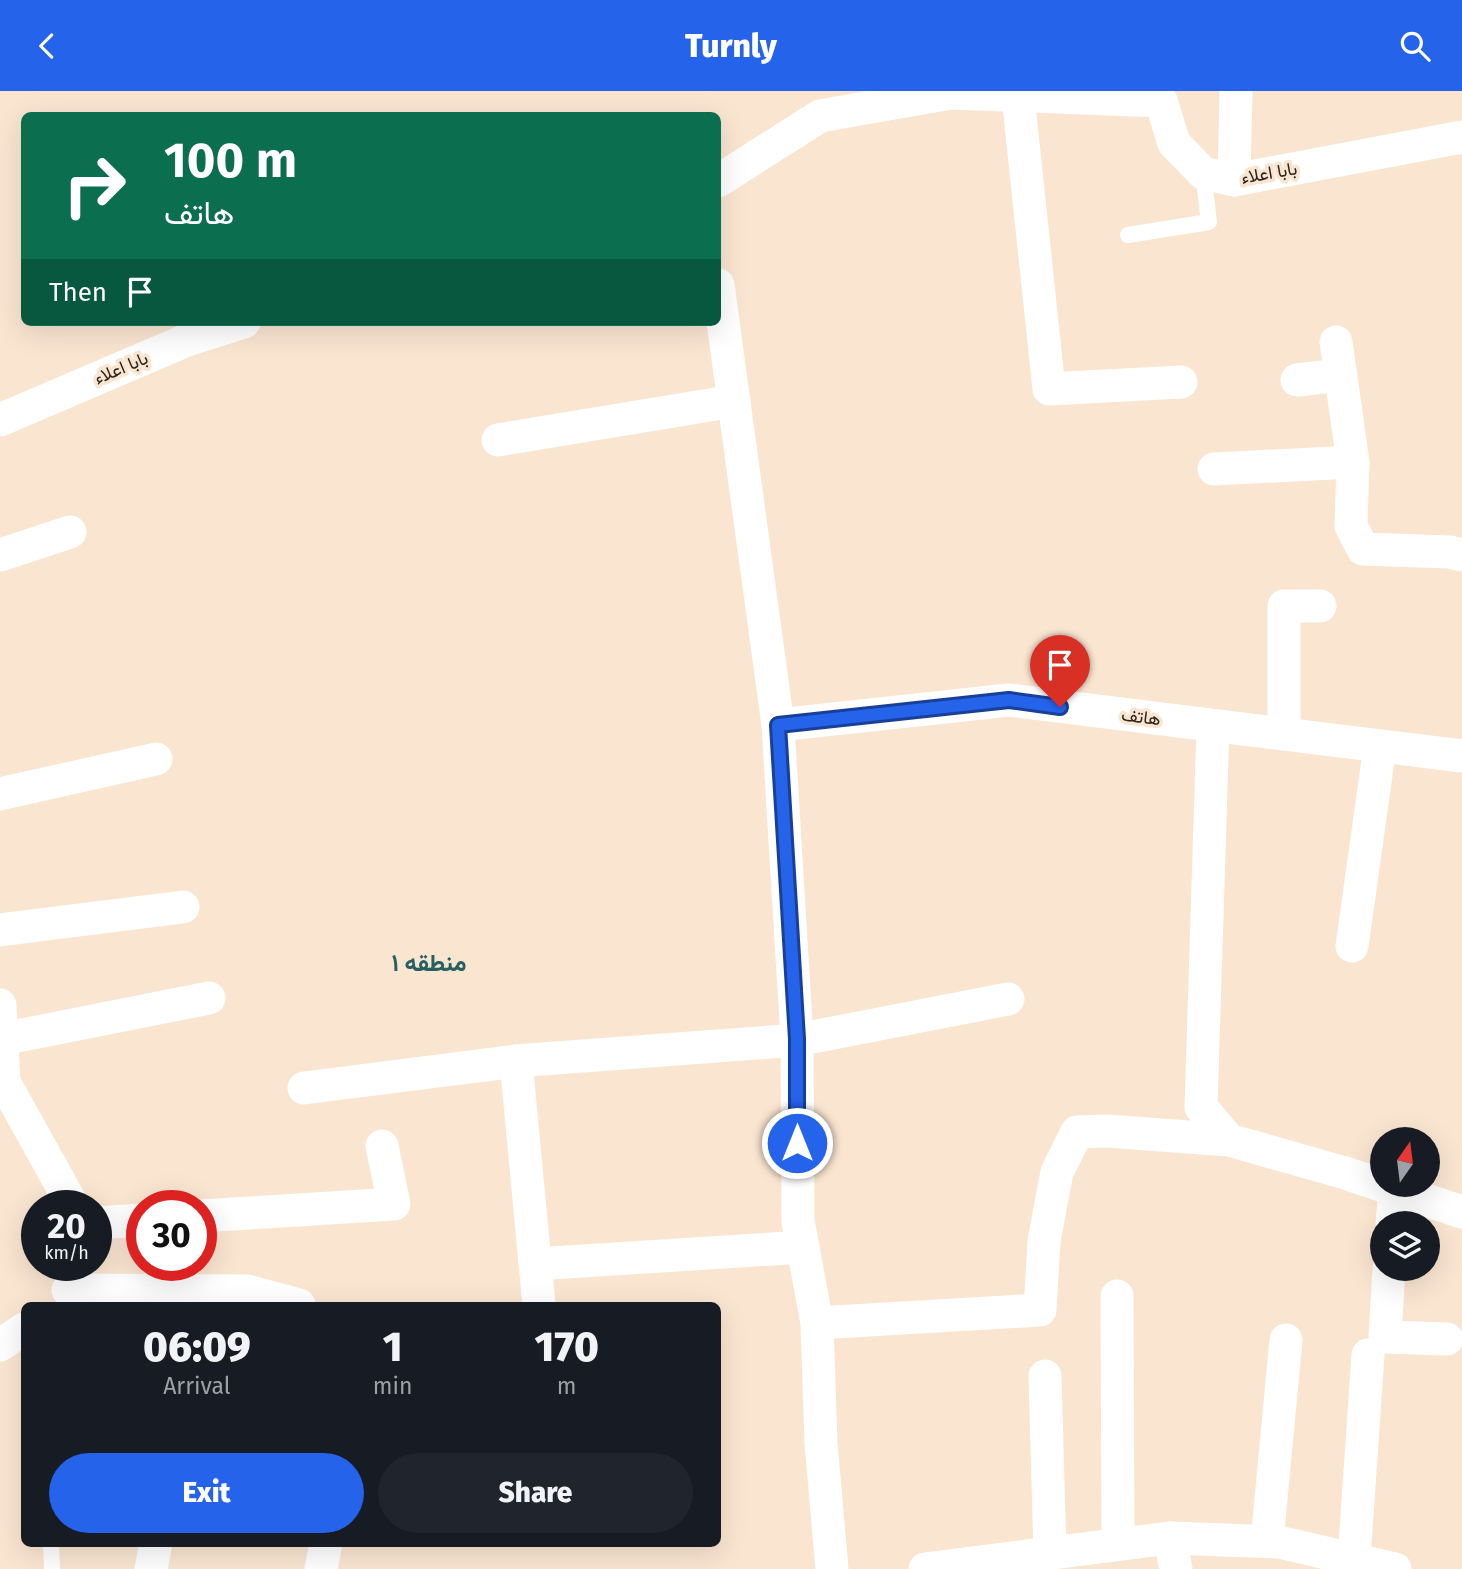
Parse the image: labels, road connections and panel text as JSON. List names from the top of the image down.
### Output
{
  "streets": {
    "street": ["بابا اعلاء", "هاتف"]
  },
  "districts": ["منطقه ۱"],
  "north": "top",
  "page": {
    "header": "Turnly",
    "turn": ["100 m", "هاتف"],
    "then": "Then",
    "speed": "20 km/h",
    "limit": "30",
    "eta": [
      "06:09",
      "Arrival",
      "1",
      "min",
      "170",
      "m"
    ],
    "buttons": ["Exit", "Share"]
  }
}
